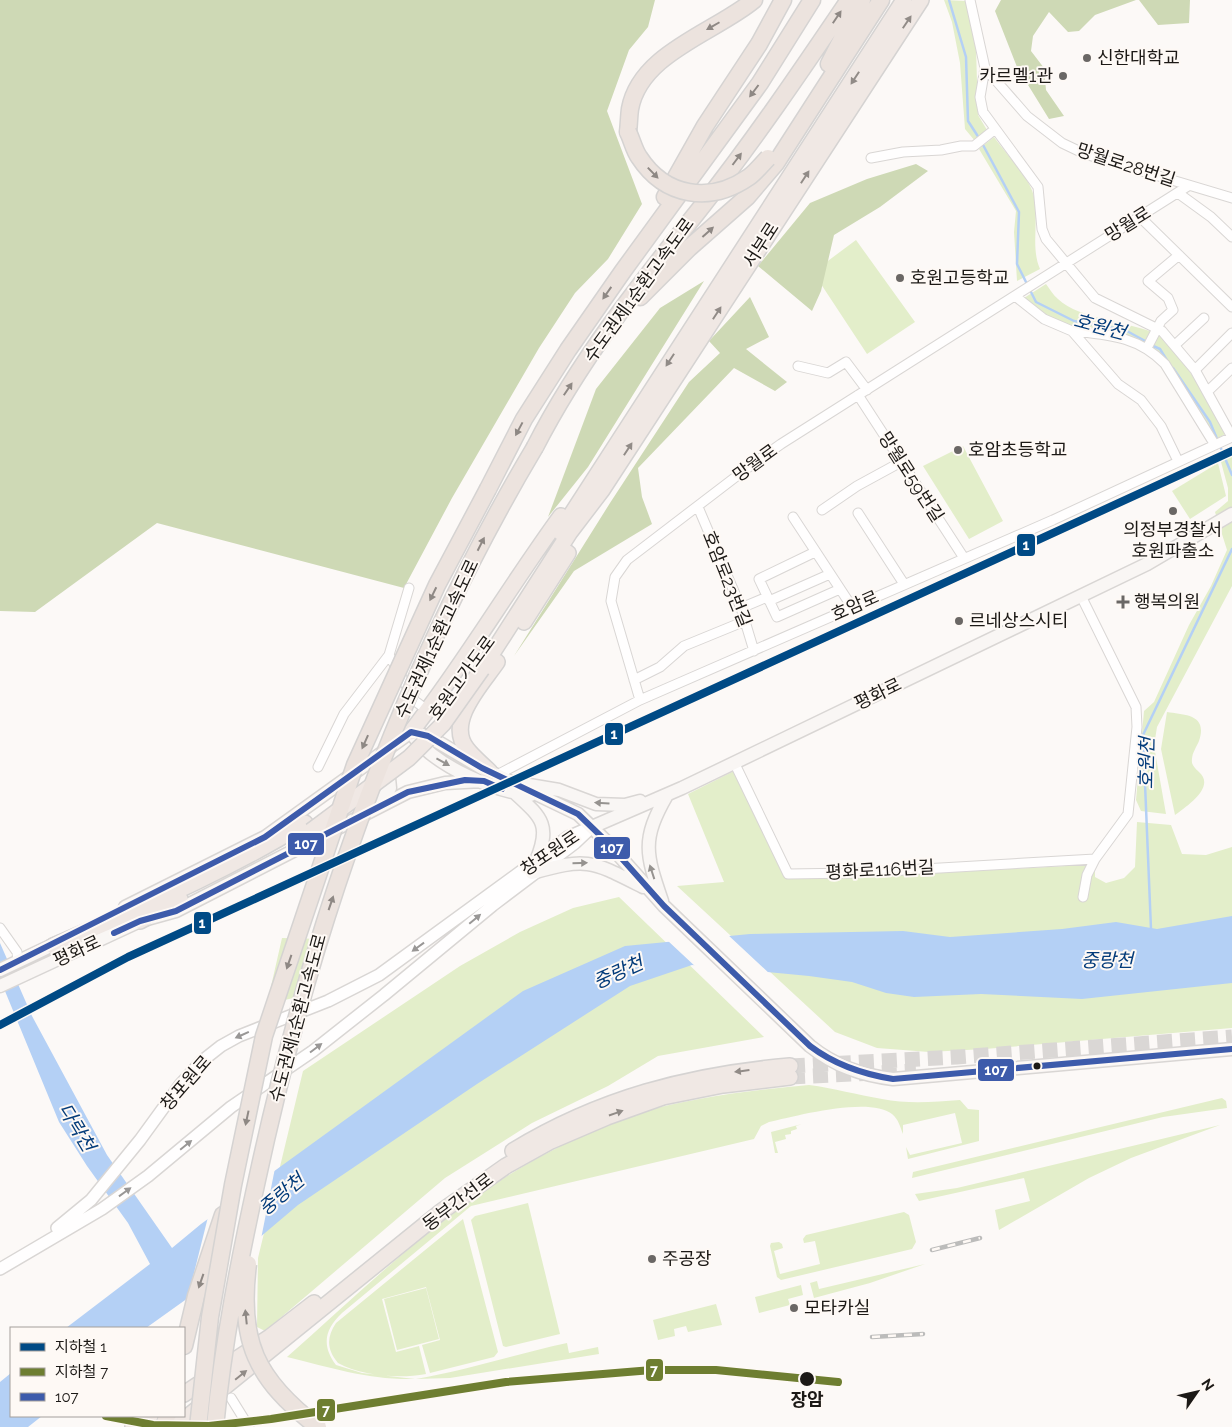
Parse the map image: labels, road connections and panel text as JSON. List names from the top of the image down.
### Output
{
  "streets": {
    "highway": [
      "서부로",
      "수도권제1순환고속도로",
      "호원고가도로",
      "동부간선로"
    ],
    "main road": ["평화로"],
    "street": [
      "망월로28번길",
      "망월로",
      "망월로59번길",
      "호암로23번길",
      "호암로",
      "창포원로",
      "평화로116번길"
    ]
  },
  "crossings": [
    ["망월로28번길", "망월로"],
    ["망월로", "망월로59번길"],
    ["망월로", "호암로23번길"],
    ["망월로", "호암로"],
    ["서부로", "호원고가도로"],
    ["망월로59번길", "호암로"],
    ["호암로23번길", "호암로"],
    ["호암로", "평화로"],
    ["호원고가도로", "평화로"],
    ["평화로", "창포원로"],
    ["평화로", "평화로116번길"]
  ],
  "water": ["호원천", "중랑천", "다락천"],
  "places": {
    "other": [
      "신한대학교",
      "카르멜1관",
      "호원고등학교",
      "호암초등학교",
      "의정부경찰서 호원파출소",
      "르네상스시티",
      "주공장",
      "모타카실",
      "장암"
    ],
    "health": ["행복의원"]
  },
  "lines": ["metro line 1", "transit line 107", "metro line 7"],
  "legend": ["지하철 1", "지하철 7", "107"],
  "north": "top right"
}
